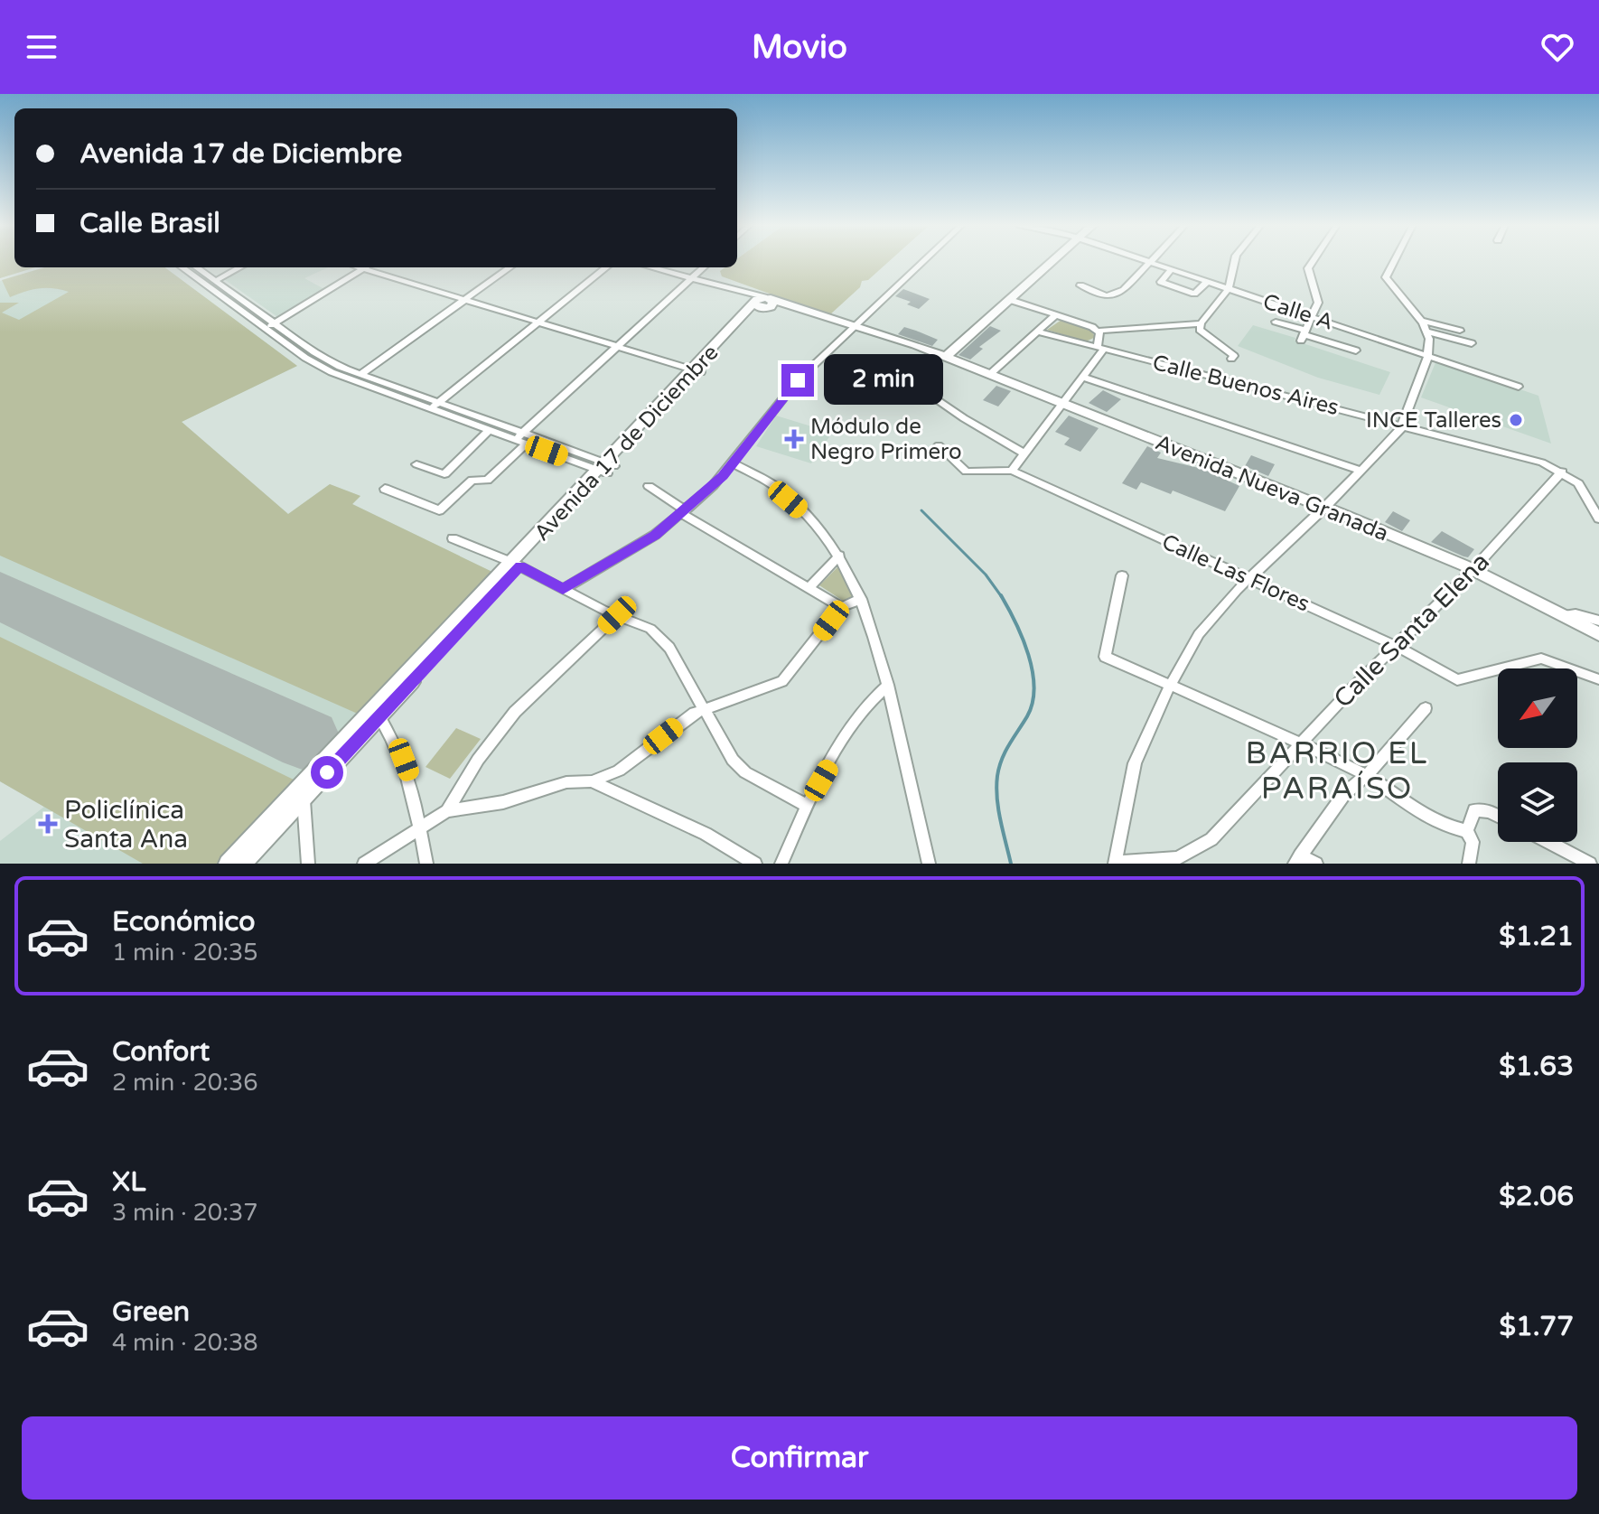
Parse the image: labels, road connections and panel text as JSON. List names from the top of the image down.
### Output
{
  "streets": {
    "street": [
      "Calle A",
      "Calle Buenos Aires",
      "Avenida 17 de Diciembre",
      "Avenida Nueva Granada",
      "Calle Las Flores",
      "Calle Santa Elena"
    ]
  },
  "crossings": [
    ["Calle Buenos Aires", "Calle Santa Elena"],
    ["Avenida 17 de Diciembre", "Avenida Nueva Granada"],
    ["Avenida Nueva Granada", "Calle Santa Elena"],
    ["Calle Las Flores", "Calle Santa Elena"]
  ],
  "districts": ["BARRIO EL PARAÍSO"],
  "places": {
    "other": ["INCE Talleres"],
    "health": ["Módulo de Negro Primero", "Policlínica Santa Ana"]
  },
  "north": "bottom left",
  "page": {
    "header": "Movio",
    "banner": ["Avenida 17 de Diciembre", "Calle Brasil"],
    "bubble": "2 min",
    "list": [
      {
        "name": "Económico",
        "note": "1 min · 20:35",
        "value": "$1.21"
      },
      {
        "name": "Confort",
        "note": "2 min · 20:36",
        "value": "$1.63"
      },
      {
        "name": "XL",
        "note": "3 min · 20:37",
        "value": "$2.06"
      },
      {
        "name": "Green",
        "note": "4 min · 20:38",
        "value": "$1.77"
      }
    ],
    "buttons": "Confirmar"
  }
}
